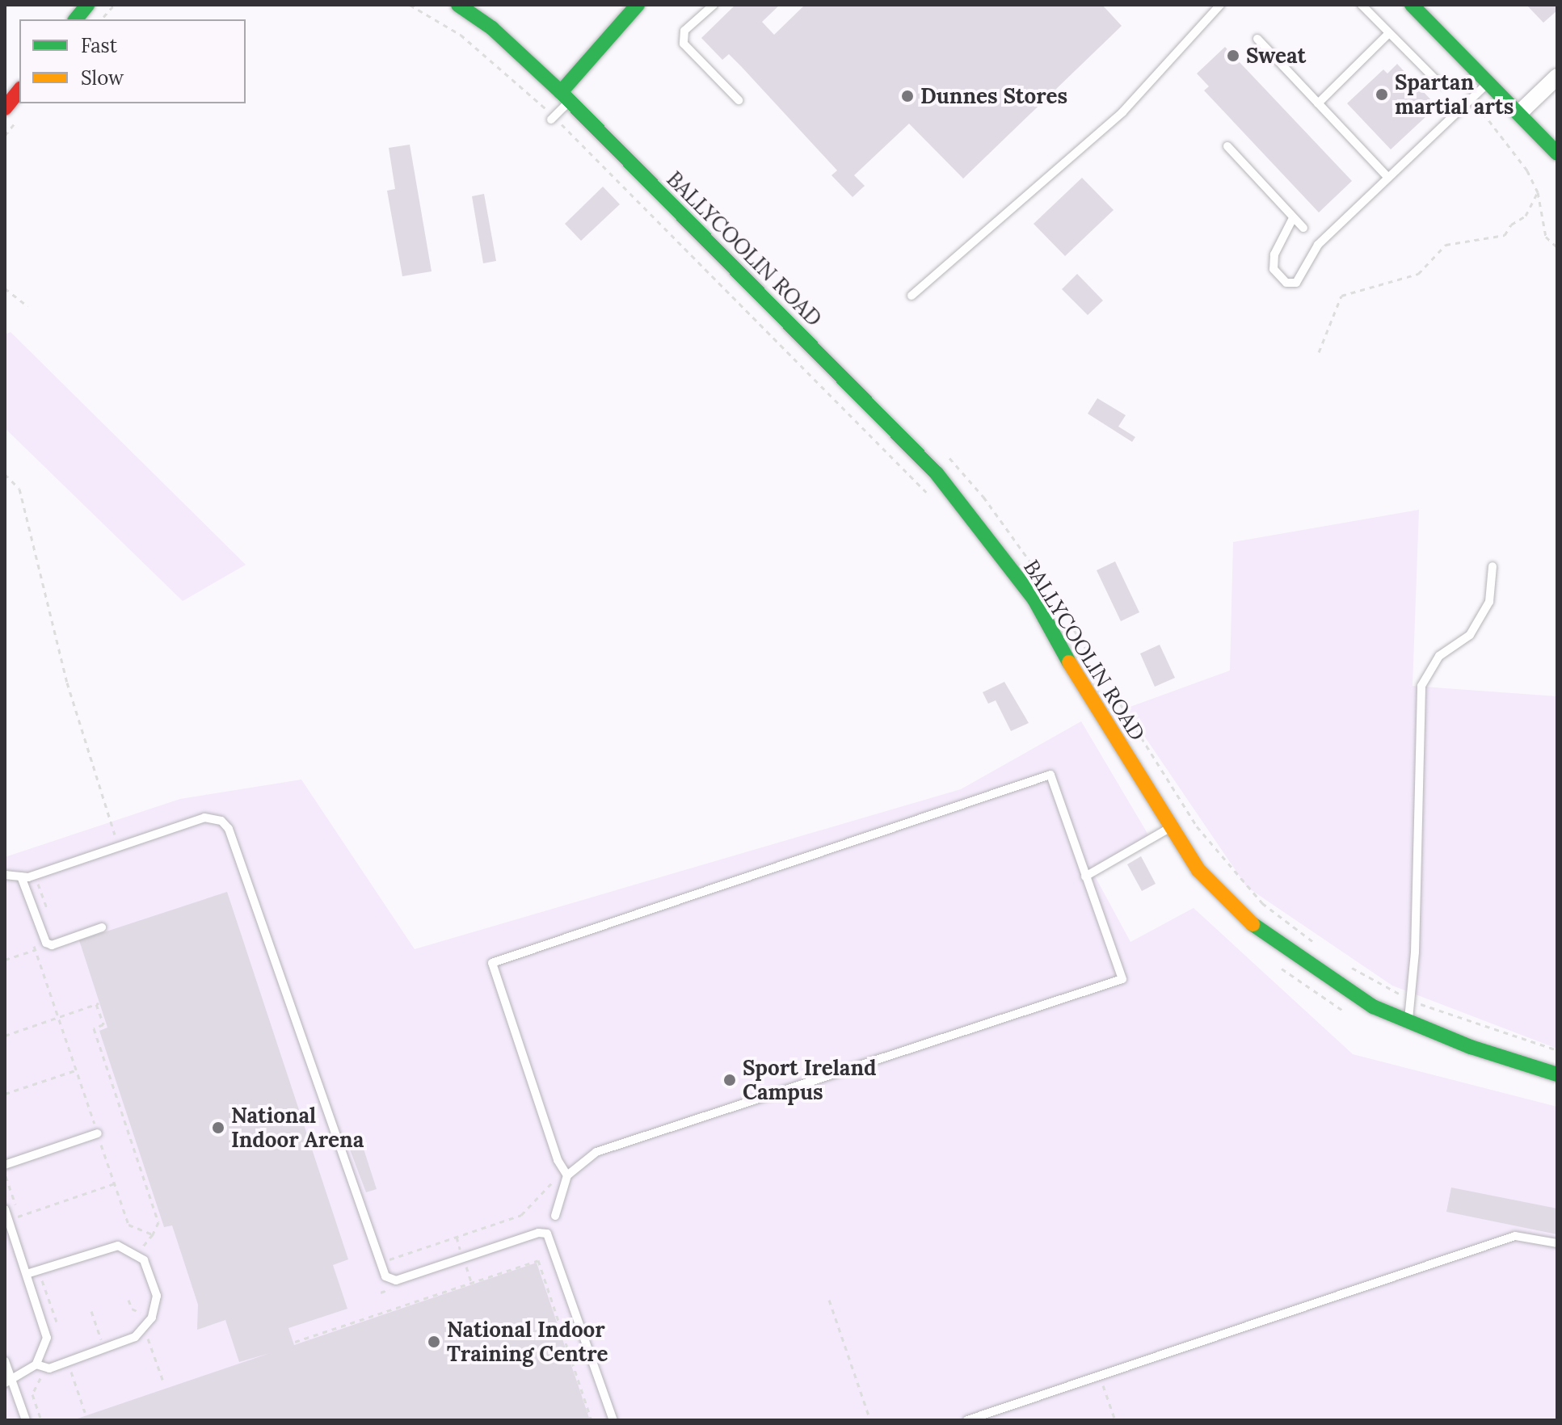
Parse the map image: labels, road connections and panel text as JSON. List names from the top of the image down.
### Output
{
  "streets": {
    "street": ["BALLYCOOLIN ROAD"]
  },
  "places": [
    "Sweat",
    "Spartan martial arts",
    "Dunnes Stores",
    "Sport Ireland Campus",
    "National Indoor Arena",
    "National Indoor Training Centre"
  ],
  "legend": ["Fast", "Slow"]
}
